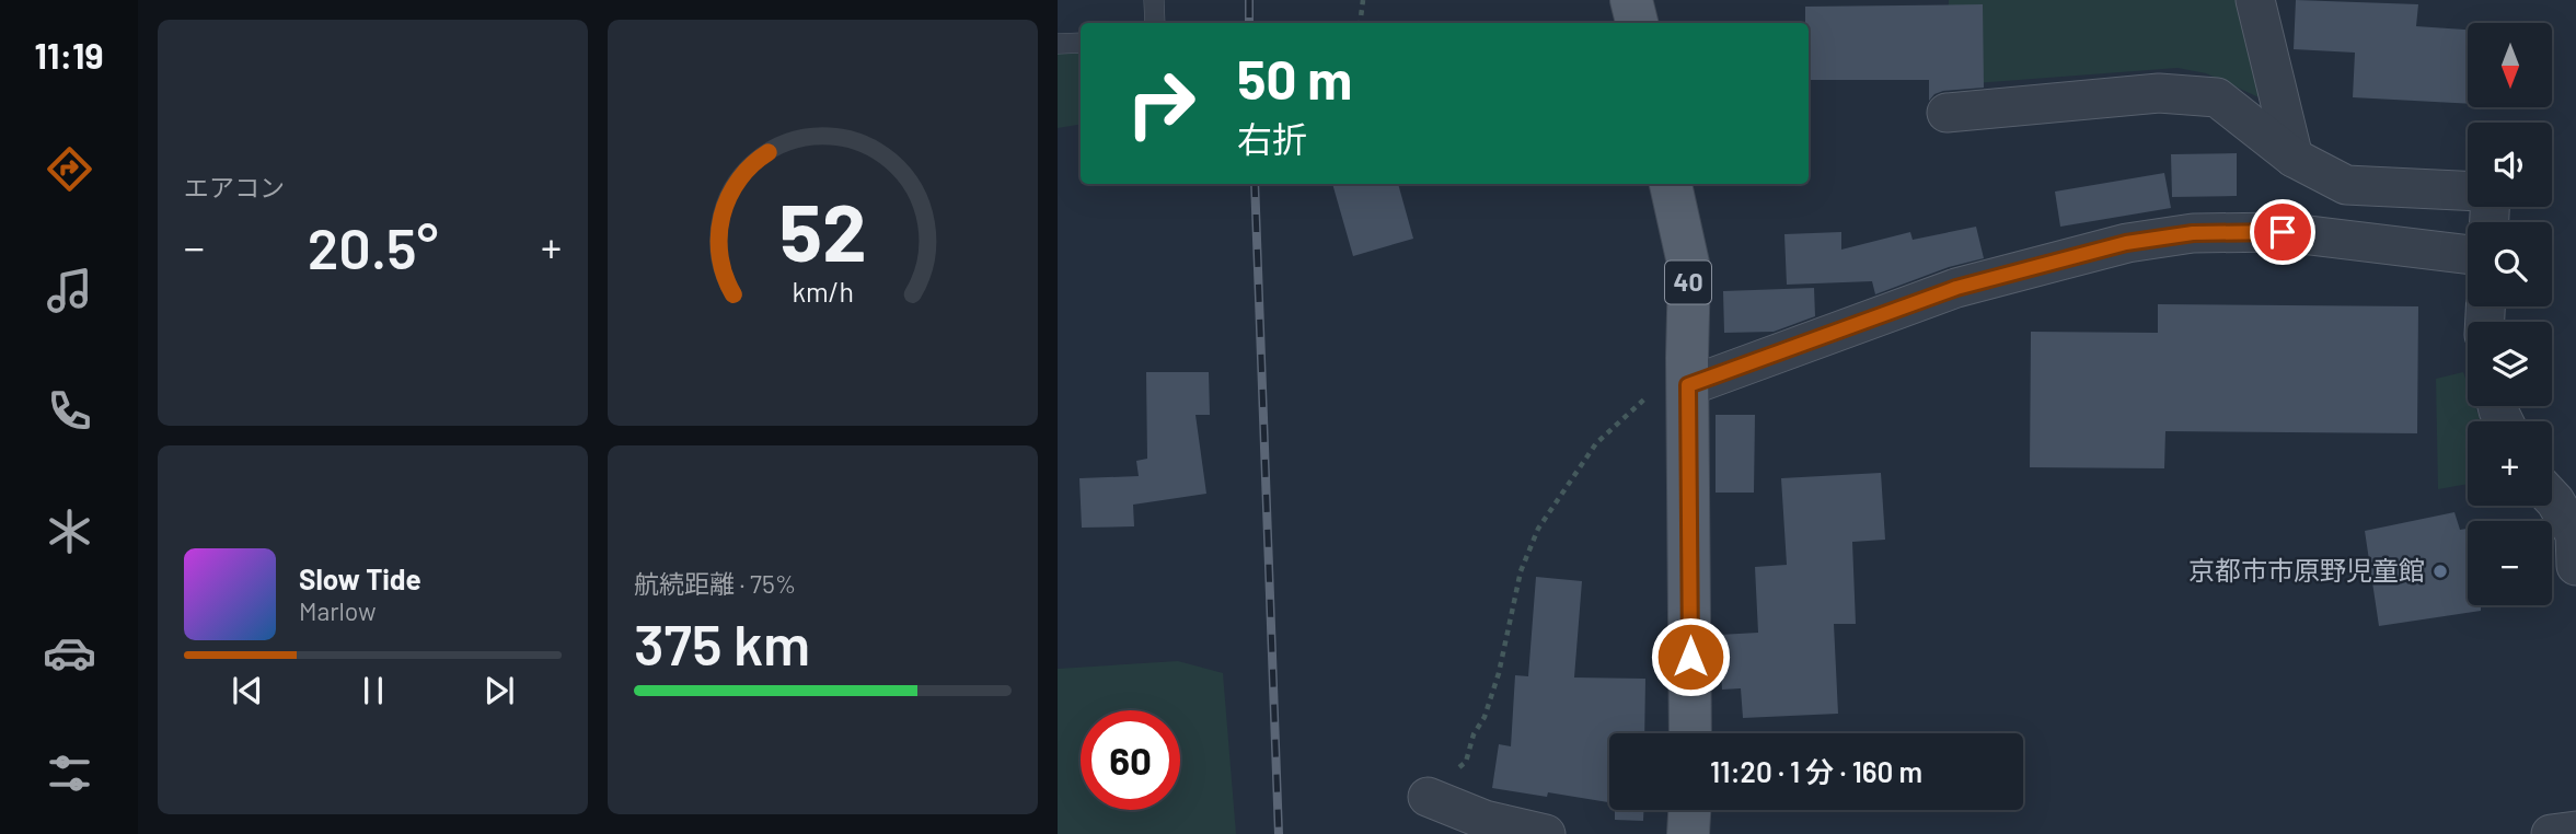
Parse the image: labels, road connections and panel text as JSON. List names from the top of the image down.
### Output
{
  "streets": {
    "main road": ["40"]
  },
  "places": ["京都市市原野児童館"],
  "north": "bottom",
  "page": {
    "tabs": "11:19",
    "tile": [
      "エアコン",
      ["航続距離 · 75%", "375 km"]
    ],
    "map_buttons": ["+", "−"],
    "turn": ["50 m", "右折"],
    "heat": ["−", "20.5°", "+"],
    "song": ["Slow Tide", "Marlow"],
    "limit": "60",
    "trip": "11:20 · 1 分 · 160 m",
    "gauge": ["52", "km/h"]
  }
}
